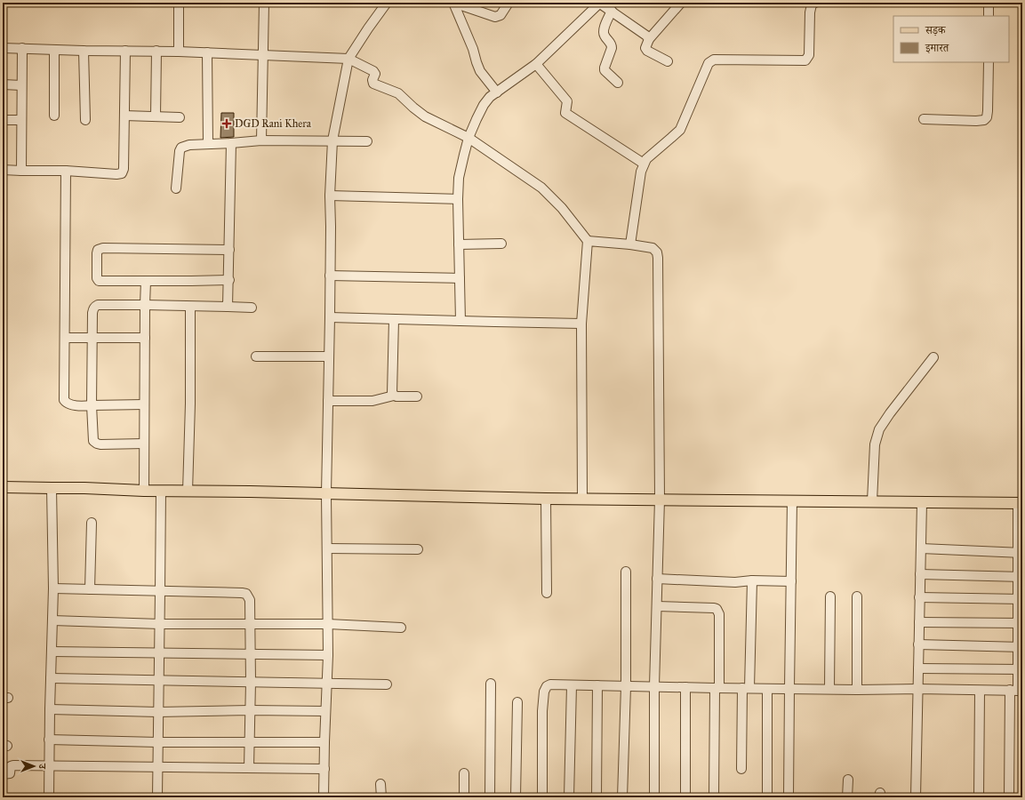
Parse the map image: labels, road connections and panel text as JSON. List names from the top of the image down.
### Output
{
  "places": {
    "health": ["DGD Rani Khera"]
  },
  "legend": ["सड़क", "इमारत"],
  "north": "right"
}
